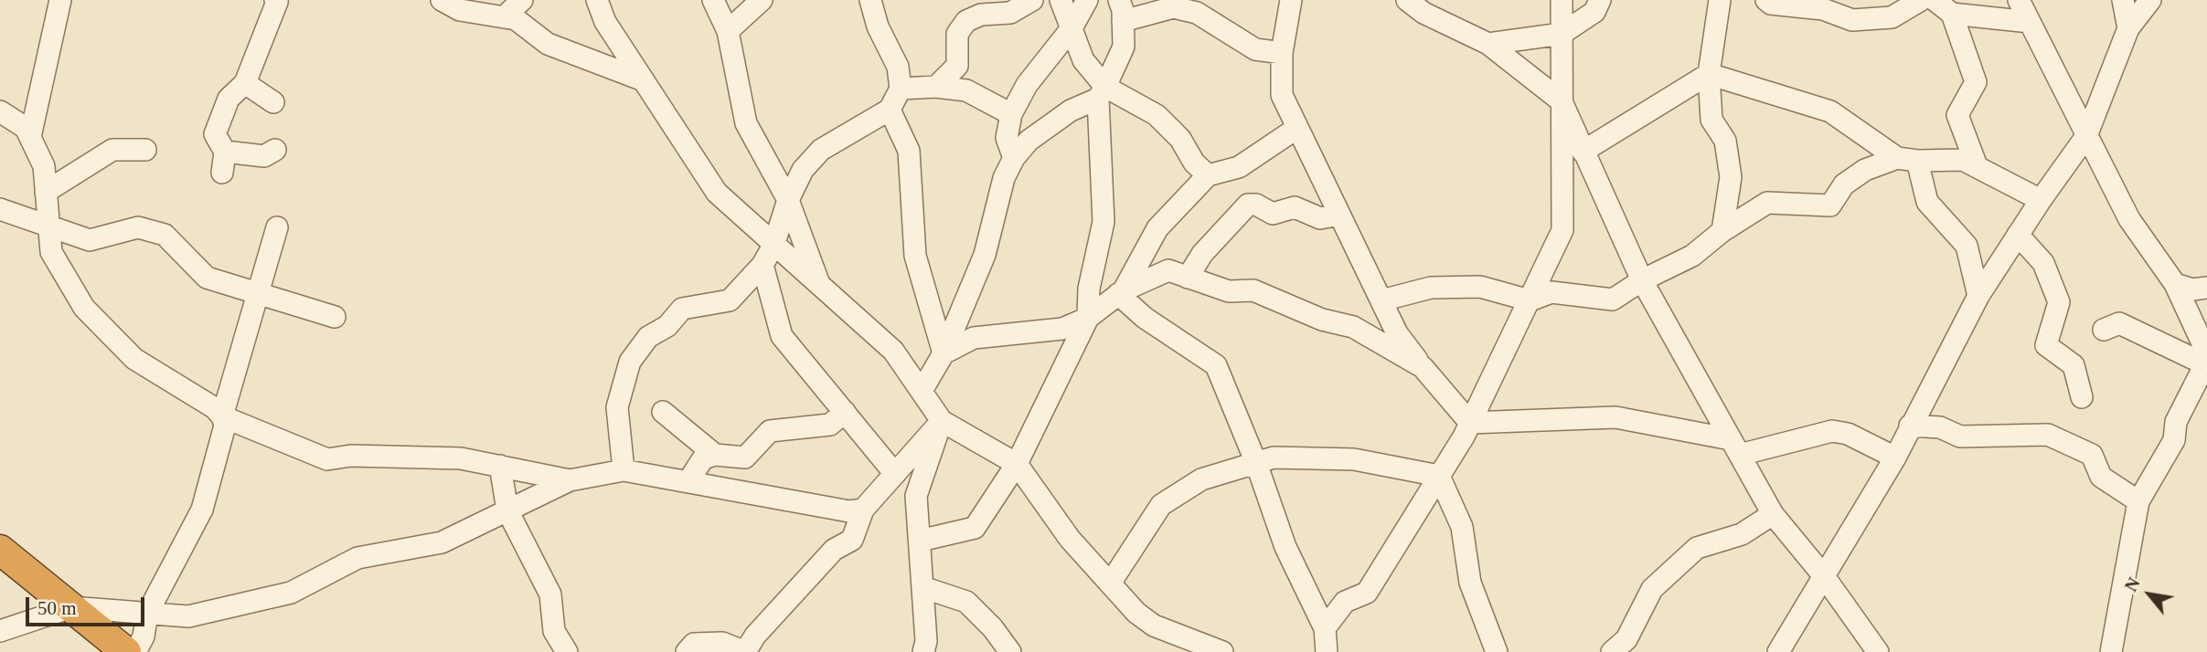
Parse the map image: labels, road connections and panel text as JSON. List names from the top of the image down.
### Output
{
  "scale_bar": "50 m",
  "north": "top left"
}
